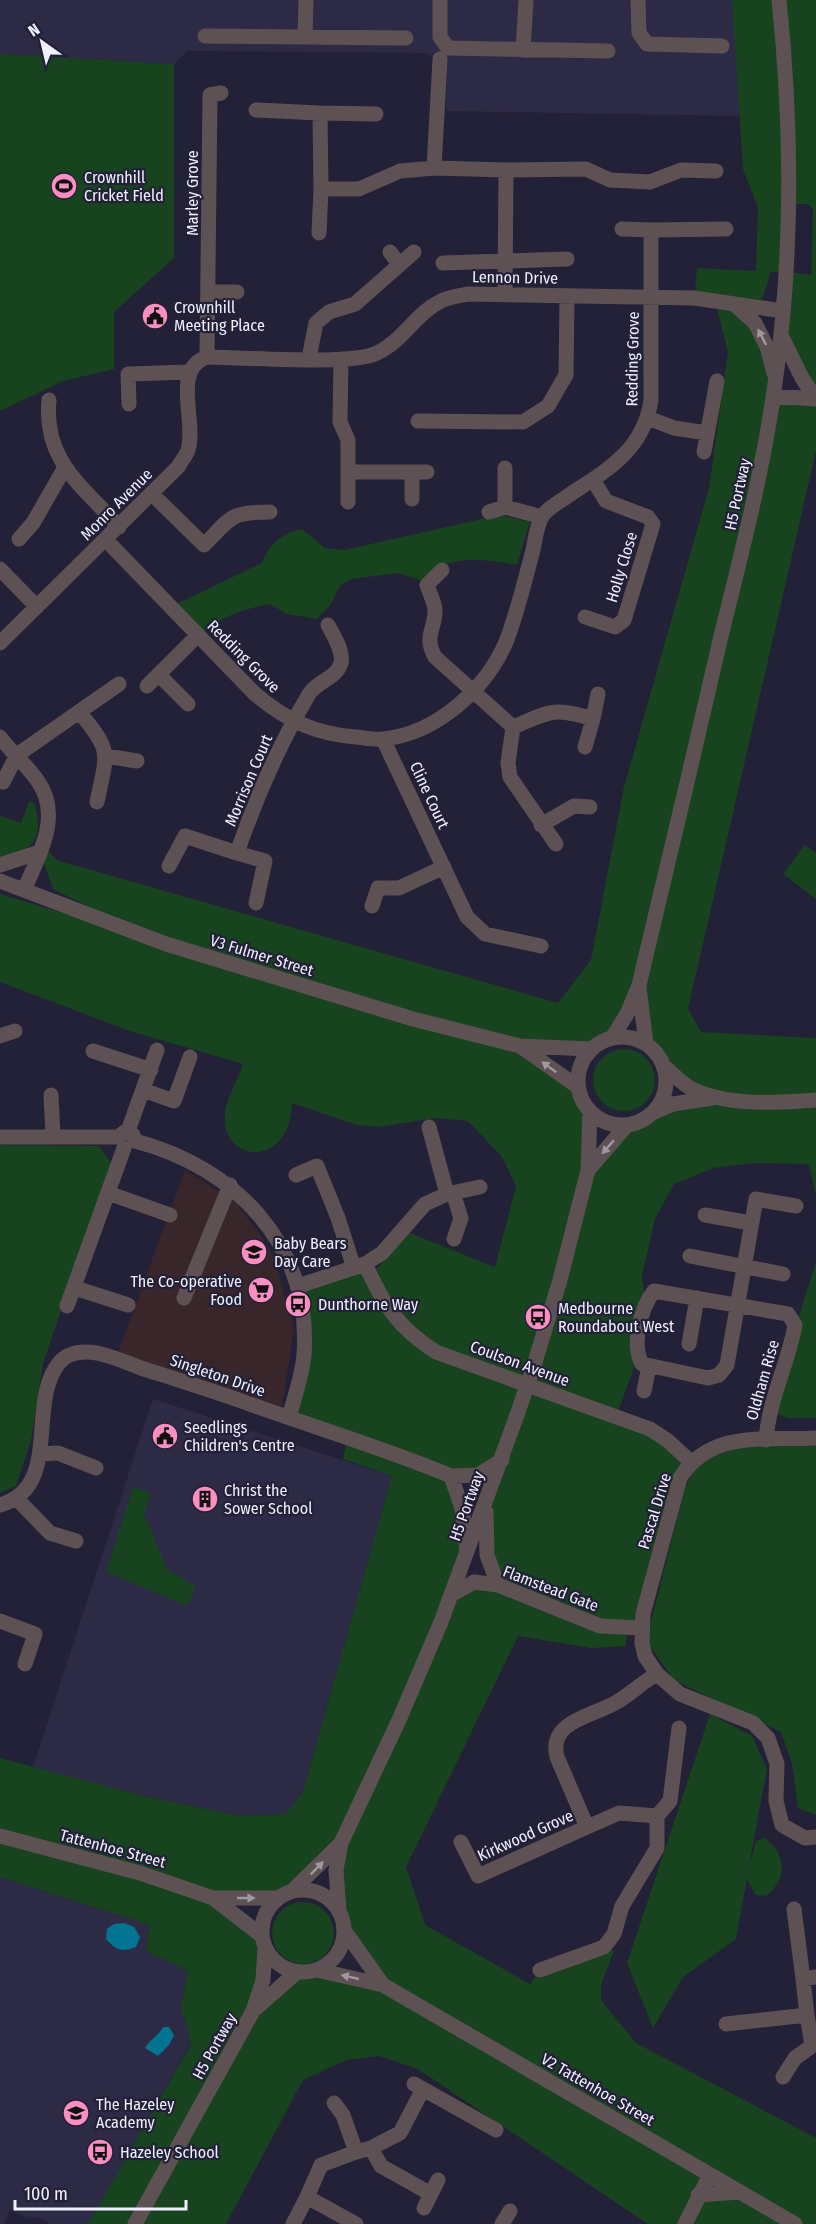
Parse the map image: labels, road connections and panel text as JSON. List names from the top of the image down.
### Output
{
  "streets": {
    "street": [
      "Marley Grove",
      "Lennon Drive",
      "Redding Grove",
      "H5 Portway",
      "Monro Avenue",
      "Holly Close",
      "Morrison Court",
      "Cline Court",
      "V3 Fulmer Street",
      "Coulson Avenue",
      "Singleton Drive",
      "Oldham Rise",
      "Pascal Drive",
      "Flamstead Gate",
      "Kirkwood Grove",
      "Tattenhoe Street",
      "V2 Tattenhoe Street"
    ]
  },
  "crossings": [
    ["Marley Grove", "Lennon Drive"],
    ["Marley Grove", "Monro Avenue"],
    ["Lennon Drive", "Redding Grove"],
    ["Lennon Drive", "H5 Portway"],
    ["Lennon Drive", "Monro Avenue"],
    ["Redding Grove", "Monro Avenue"],
    ["Redding Grove", "Holly Close"],
    ["Redding Grove", "Morrison Court"],
    ["Redding Grove", "Cline Court"],
    ["H5 Portway", "V3 Fulmer Street"],
    ["H5 Portway", "Singleton Drive"],
    ["H5 Portway", "Flamstead Gate"],
    ["H5 Portway", "Tattenhoe Street"],
    ["H5 Portway", "V2 Tattenhoe Street"],
    ["Coulson Avenue", "Pascal Drive"],
    ["Oldham Rise", "Pascal Drive"],
    ["Pascal Drive", "Flamstead Gate"],
    ["Tattenhoe Street", "V2 Tattenhoe Street"]
  ],
  "places": {
    "sports": ["Crownhill Cricket Field"],
    "public building": ["Crownhill Meeting Place", "Seedlings Children's Centre"],
    "school or university": ["Baby Bears Day Care", "The Hazeley Academy"],
    "supermarket": ["The Co-operative Food"],
    "bus stop": ["Dunthorne Way", "Medbourne Roundabout West", "Hazeley School"],
    "building": ["Christ the Sower School"]
  },
  "scale_bar": "100 m",
  "north": "top left"
}
